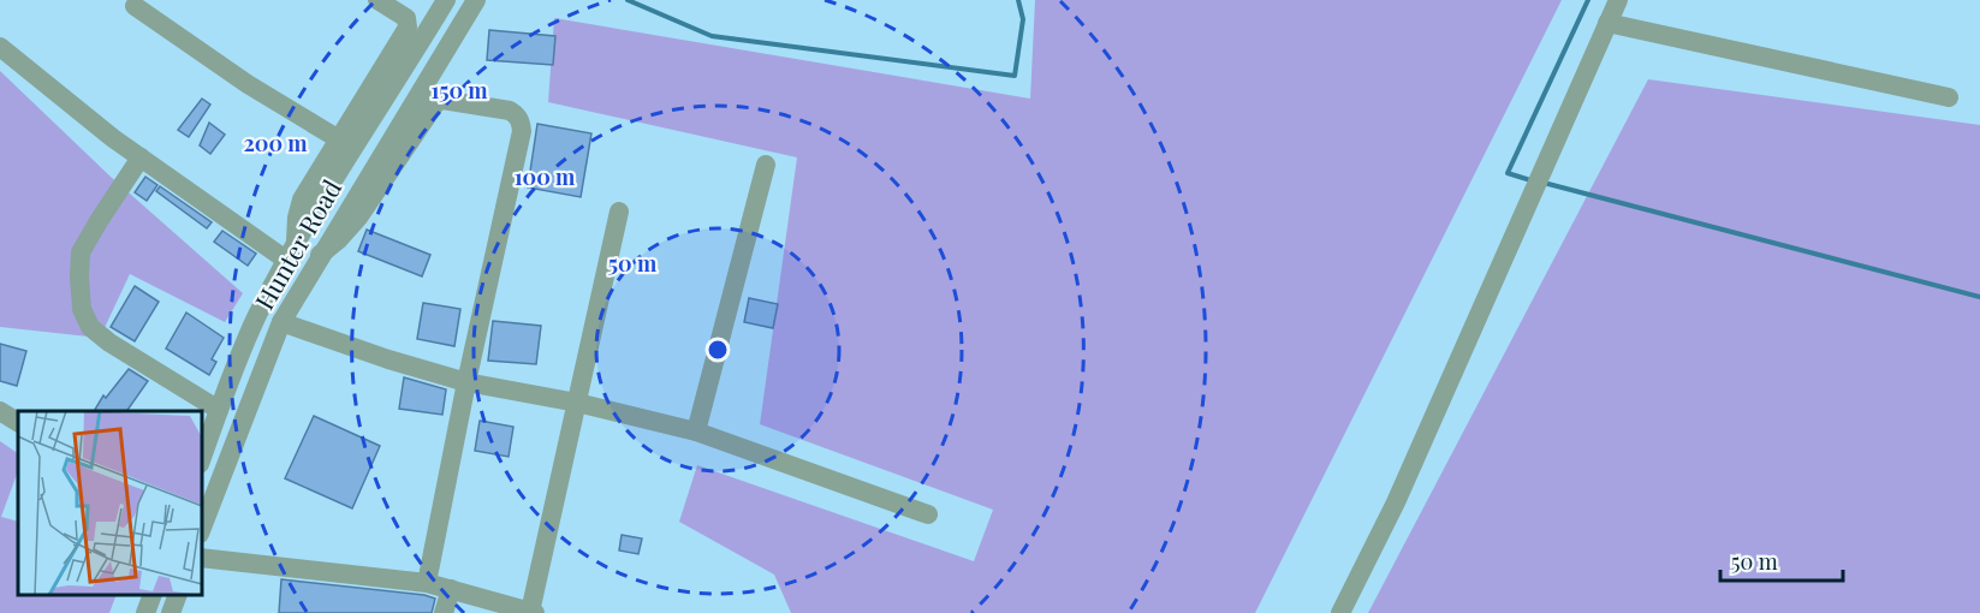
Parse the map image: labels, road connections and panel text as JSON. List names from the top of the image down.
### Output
{
  "streets": {
    "street": ["Hunter Road"]
  },
  "scale_bar": "50 m",
  "rings": [
    "150 m",
    "200 m",
    "100 m",
    "50 m"
  ]
}
